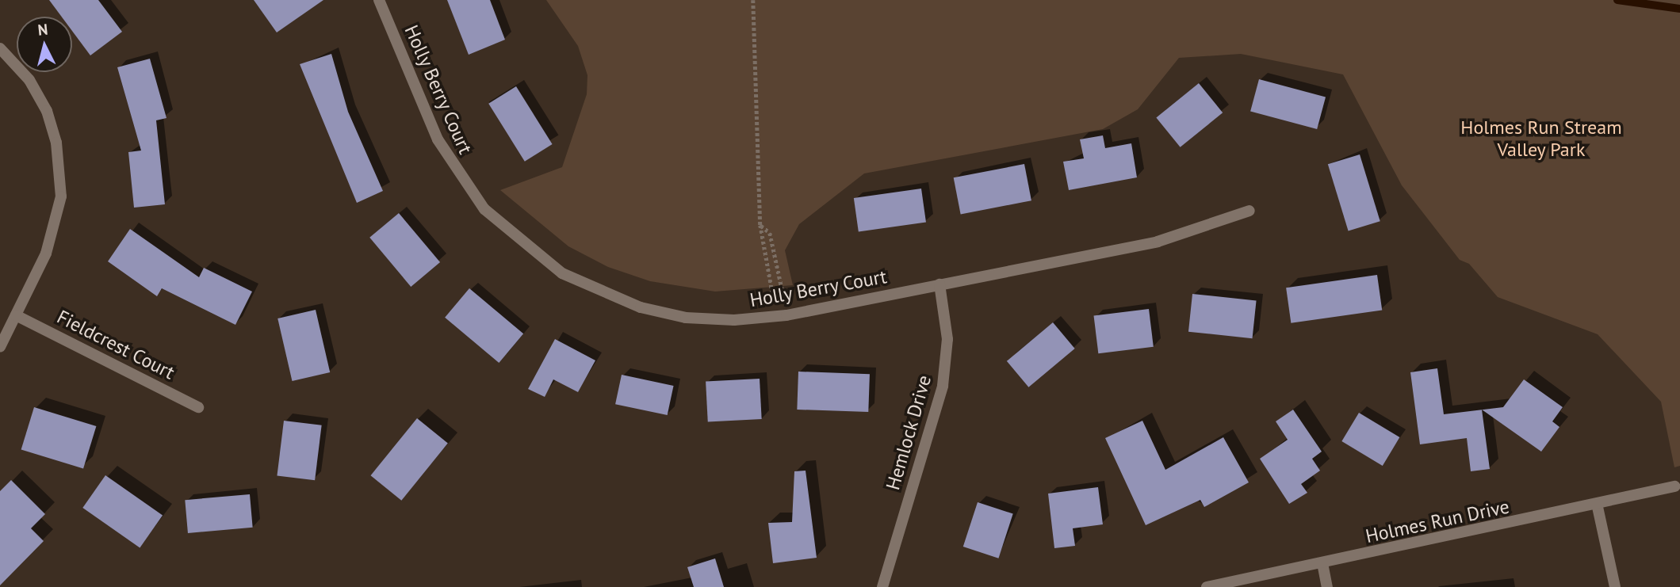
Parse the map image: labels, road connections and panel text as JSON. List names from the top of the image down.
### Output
{
  "streets": {
    "street": [
      "Holly Berry Court",
      "Fieldcrest Court",
      "Hemlock Drive",
      "Holmes Run Drive"
    ]
  },
  "crossings": [
    ["Holly Berry Court", "Hemlock Drive"]
  ],
  "parks": ["Holmes Run Stream Valley Park"],
  "north": "top"
}
